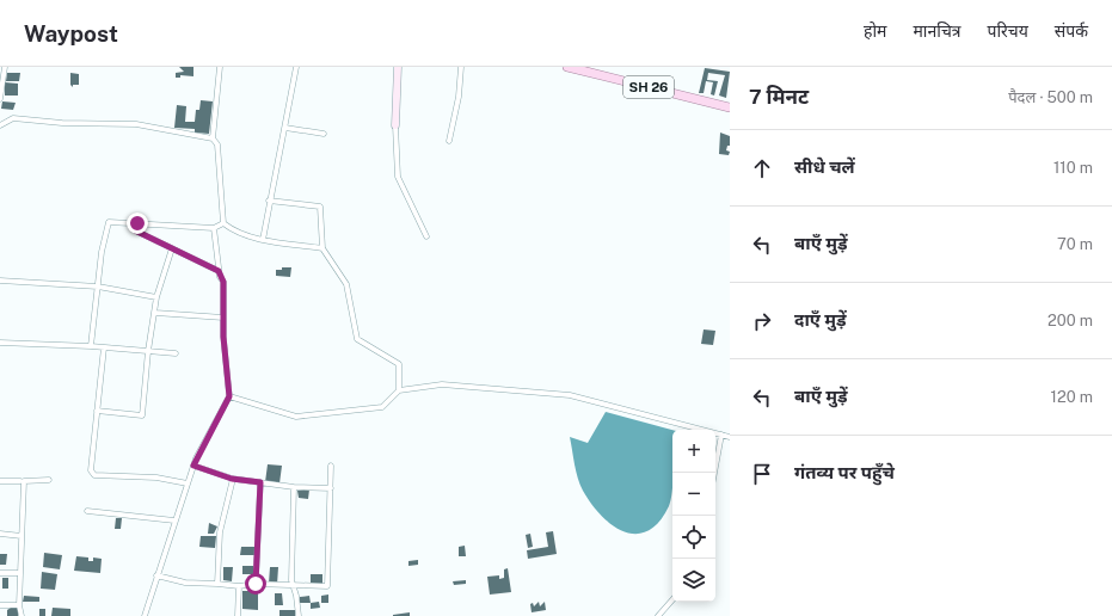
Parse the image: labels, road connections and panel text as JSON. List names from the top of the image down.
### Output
{
  "streets": {
    "main road": ["SH 26"]
  },
  "page": {
    "header": "Waypost",
    "nav": [
      "होम",
      "मानचित्र",
      "परिचय",
      "संपर्क"
    ],
    "heading": ["7 मिनट", "पैदल · 500 m"],
    "list": [
      ["सीधे चलें", "110 m"],
      ["बाएँ मुड़ें", "70 m"],
      ["दाएँ मुड़ें", "200 m"],
      ["बाएँ मुड़ें", "120 m"],
      "गंतव्य पर पहुँचे"
    ],
    "map_buttons": ["+", "−"]
  }
}
